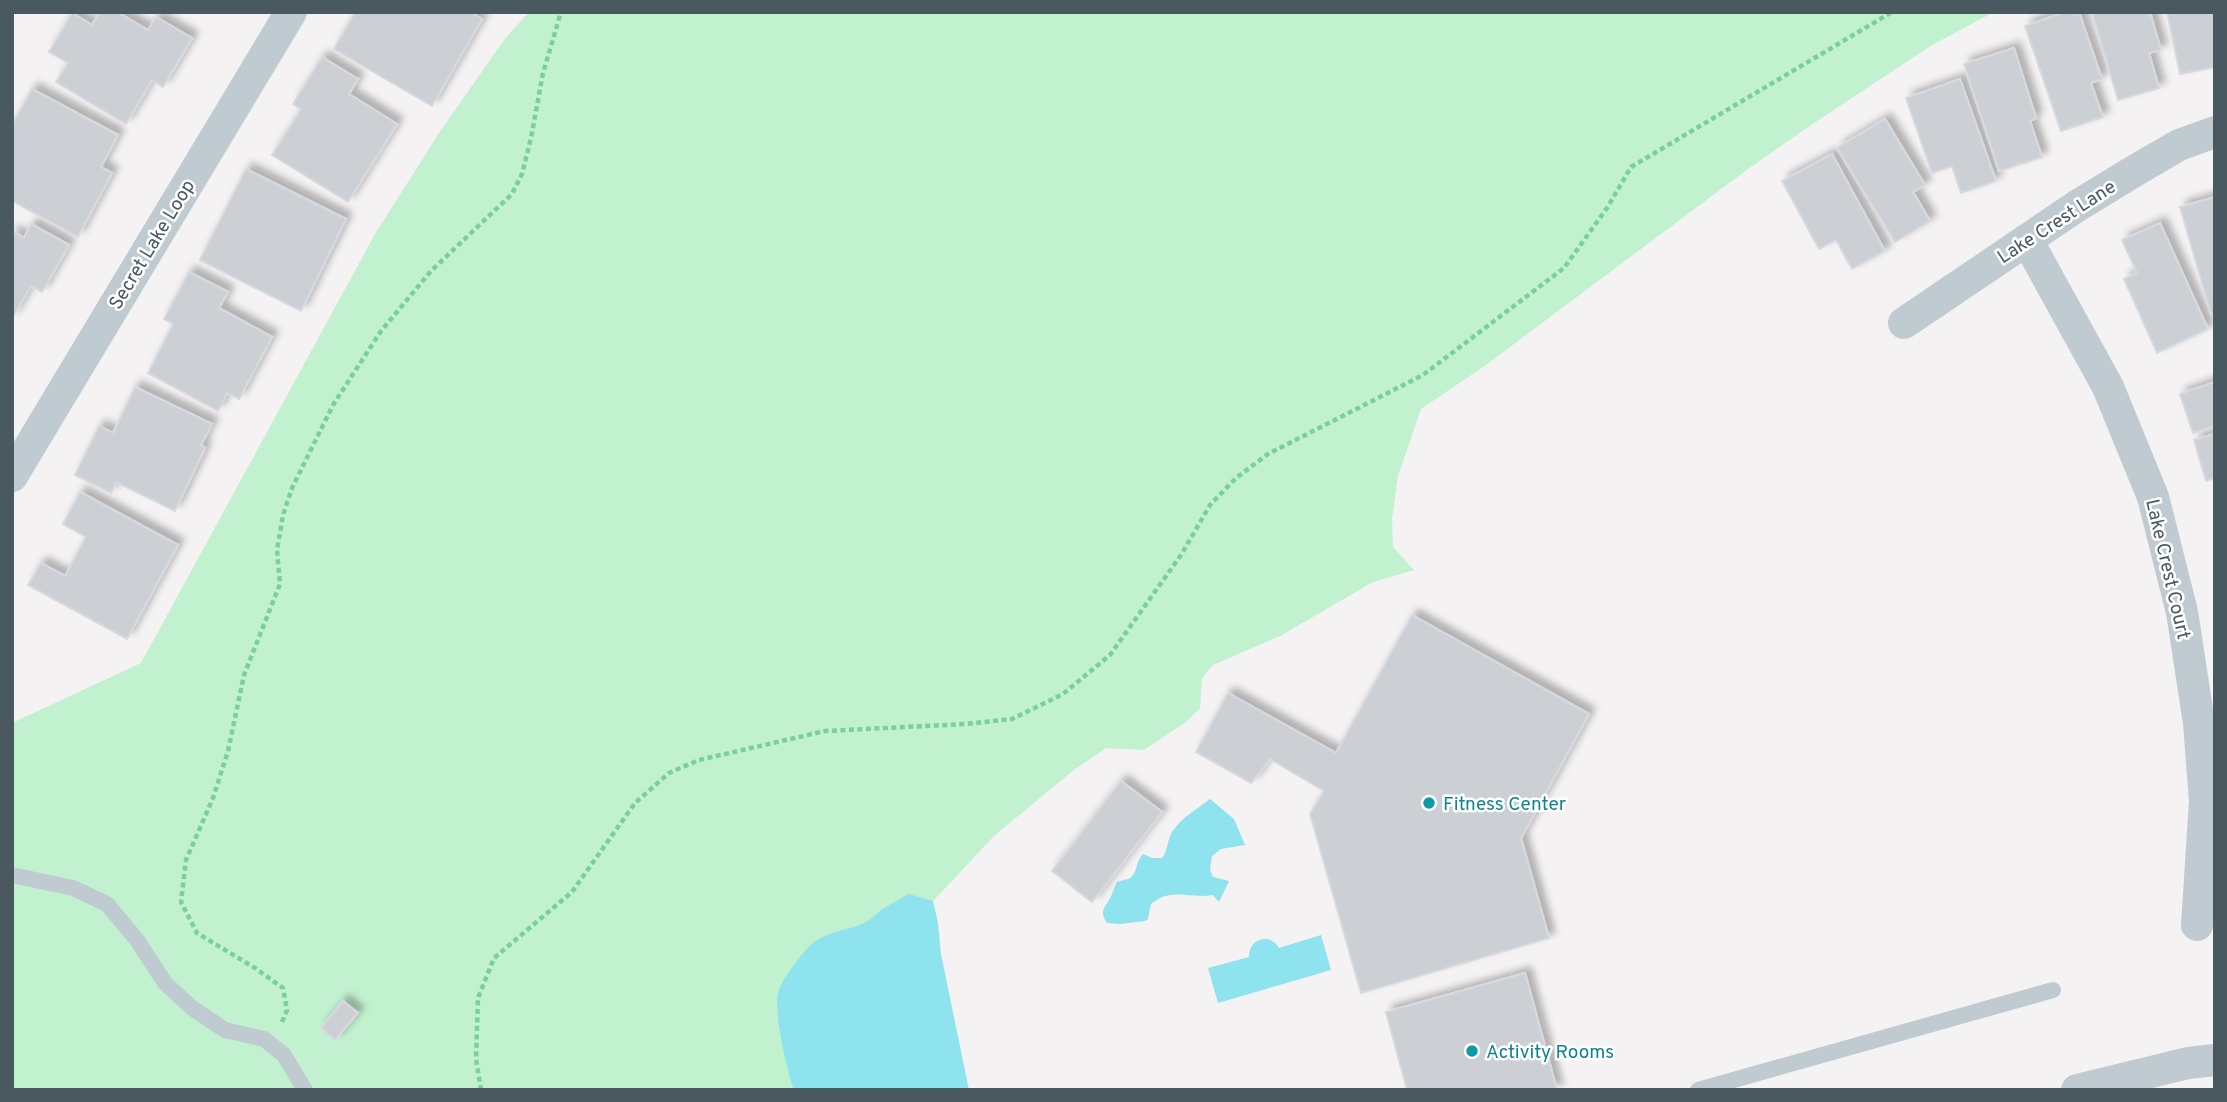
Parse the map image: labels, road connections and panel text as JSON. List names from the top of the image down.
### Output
{
  "streets": {
    "street": ["Lake Crest Lane", "Secret Lake Loop", "Lake Crest Court"]
  },
  "crossings": [
    ["Lake Crest Lane", "Lake Crest Court"]
  ],
  "places": ["Fitness Center", "Activity Rooms"]
}
